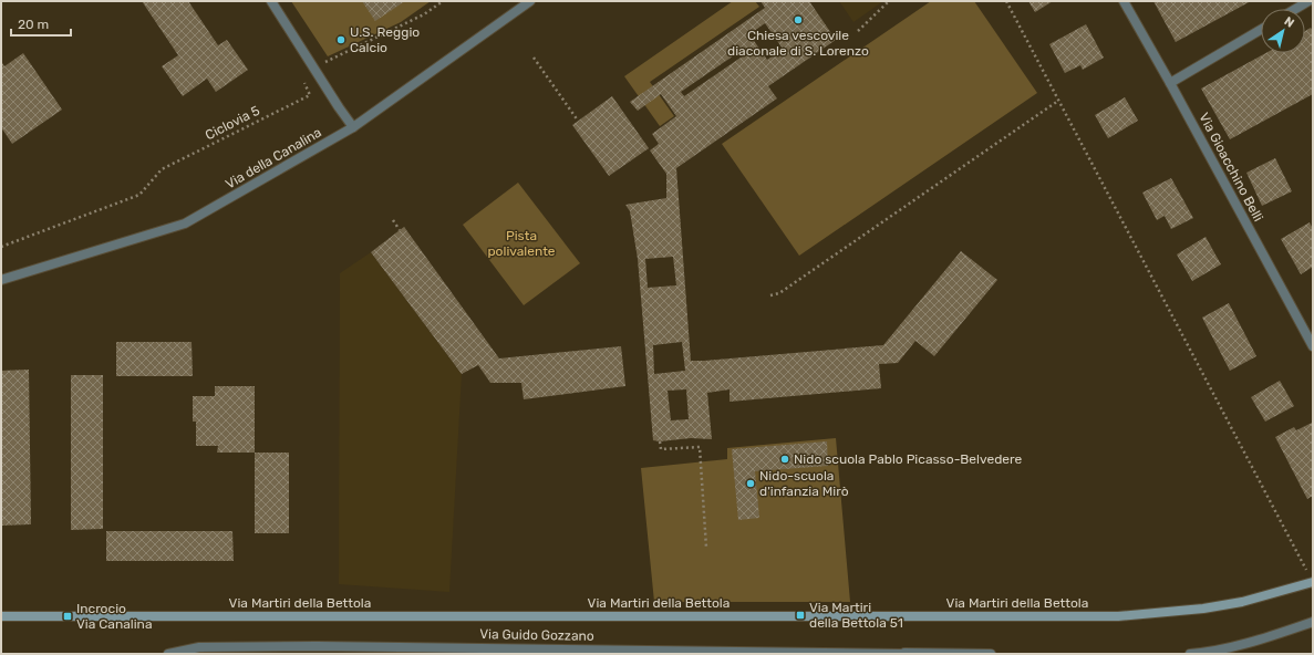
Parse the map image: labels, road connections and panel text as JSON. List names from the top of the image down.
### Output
{
  "streets": {
    "main road": ["Via Martiri della Bettola"],
    "street": ["Via della Canalina", "Via Gioacchino Belli", "Via Guido Gozzano"],
    "path": ["Ciclovia 5"]
  },
  "parks": ["Pista polivalente"],
  "places": {
    "other": [
      "Chiesa vescovile diaconale di S. Lorenzo",
      "U.S. Reggio Calcio",
      "Nido scuola Pablo Picasso-Belvedere",
      "Nido-scuola d'infanzia Mirò"
    ],
    "transit": ["Via Martiri della Bettola 51", "Incrocio Via Canalina"]
  },
  "scale_bar": "20 m",
  "north": "top right"
}
